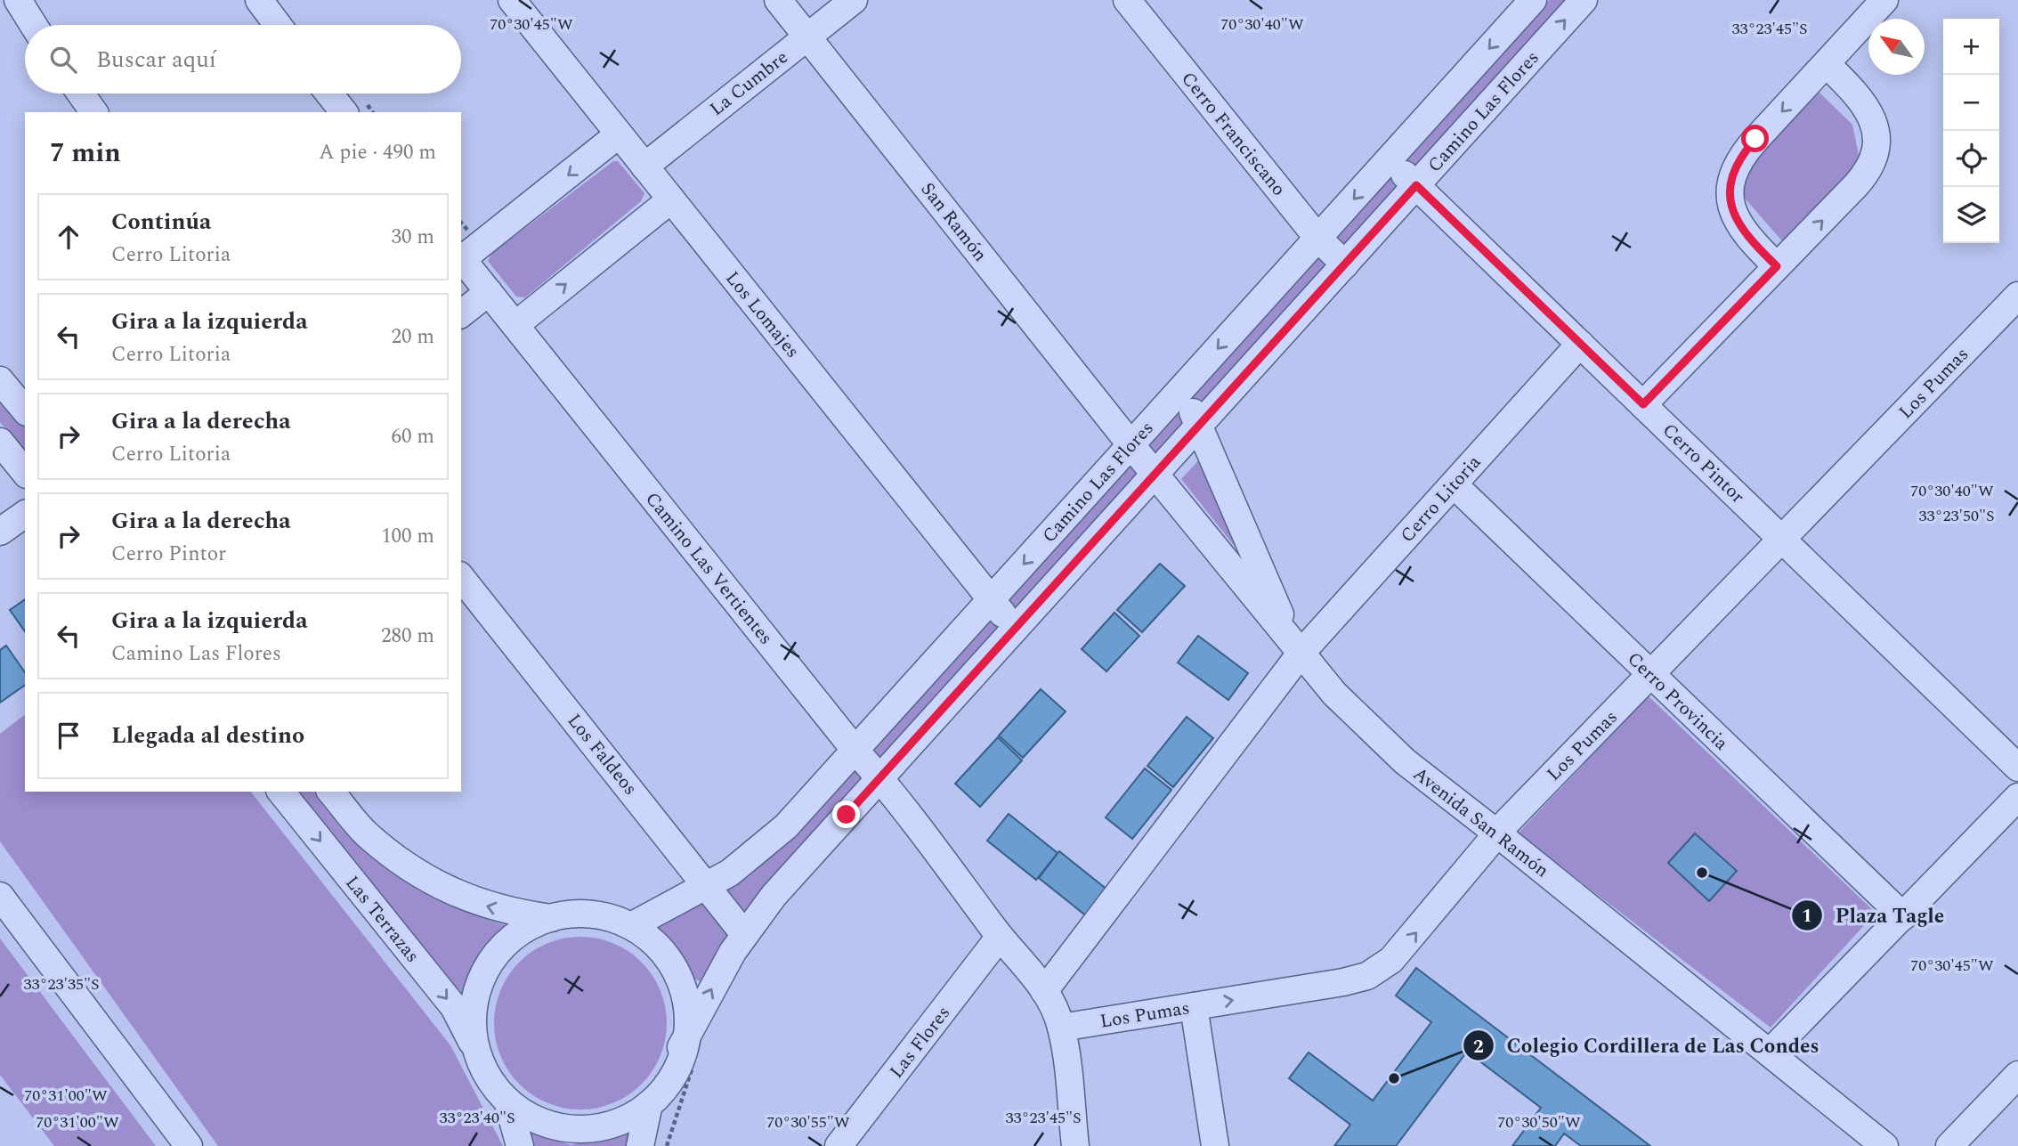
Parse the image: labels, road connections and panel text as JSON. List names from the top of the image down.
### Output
{
  "streets": {
    "street": [
      "La Cumbre",
      "Camino Las Flores",
      "Cerro Franciscano",
      "San Ramón",
      "Los Lomajes",
      "Los Pumas",
      "Cerro Pintor",
      "Cerro Litoria",
      "Camino Las Vertientes",
      "Cerro Provincia",
      "Los Faldeos",
      "Avenida San Ramón",
      "Las Terrazas",
      "Las Flores"
    ]
  },
  "crossings": [
    ["La Cumbre", "San Ramón"],
    ["La Cumbre", "Los Lomajes"],
    ["Camino Las Flores", "Cerro Franciscano"],
    ["Camino Las Flores", "San Ramón"],
    ["Camino Las Flores", "Los Lomajes"],
    ["Camino Las Flores", "Cerro Pintor"],
    ["Camino Las Flores", "Camino Las Vertientes"],
    ["Camino Las Flores", "Los Faldeos"],
    ["Camino Las Flores", "Avenida San Ramón"],
    ["Camino Las Flores", "Las Terrazas"],
    ["San Ramón", "Avenida San Ramón"],
    ["Los Pumas", "Cerro Pintor"],
    ["Los Pumas", "Camino Las Vertientes"],
    ["Los Pumas", "Cerro Provincia"],
    ["Los Pumas", "Avenida San Ramón"],
    ["Cerro Pintor", "Cerro Litoria"],
    ["Cerro Litoria", "Camino Las Vertientes"],
    ["Cerro Litoria", "Cerro Provincia"],
    ["Cerro Litoria", "Avenida San Ramón"],
    ["Camino Las Vertientes", "Las Flores"]
  ],
  "one_way": ["Las Terrazas"],
  "places": ["Plaza Tagle", "Colegio Cordillera de Las Condes"],
  "north": "top left",
  "page": {
    "map_buttons": ["+", "−"],
    "search": "Buscar aquí",
    "heading": ["7 min", "A pie · 490 m"],
    "list": [
      ["Continúa", "Cerro Litoria", "30 m"],
      ["Gira a la izquierda", "Cerro Litoria", "20 m"],
      ["Gira a la derecha", "Cerro Litoria", "60 m"],
      ["Gira a la derecha", "Cerro Pintor", "100 m"],
      ["Gira a la izquierda", "Camino Las Flores", "280 m"],
      "Llegada al destino"
    ]
  },
  "coordinates": [
    "70°30'45\"W",
    "70°30'40\"W",
    "33°23'45\"S",
    "33°23'50\"S",
    "33°23'35\"S",
    "70°31'00\"W",
    "33°23'40\"S",
    "70°30'55\"W",
    "70°30'50\"W"
  ]
}
